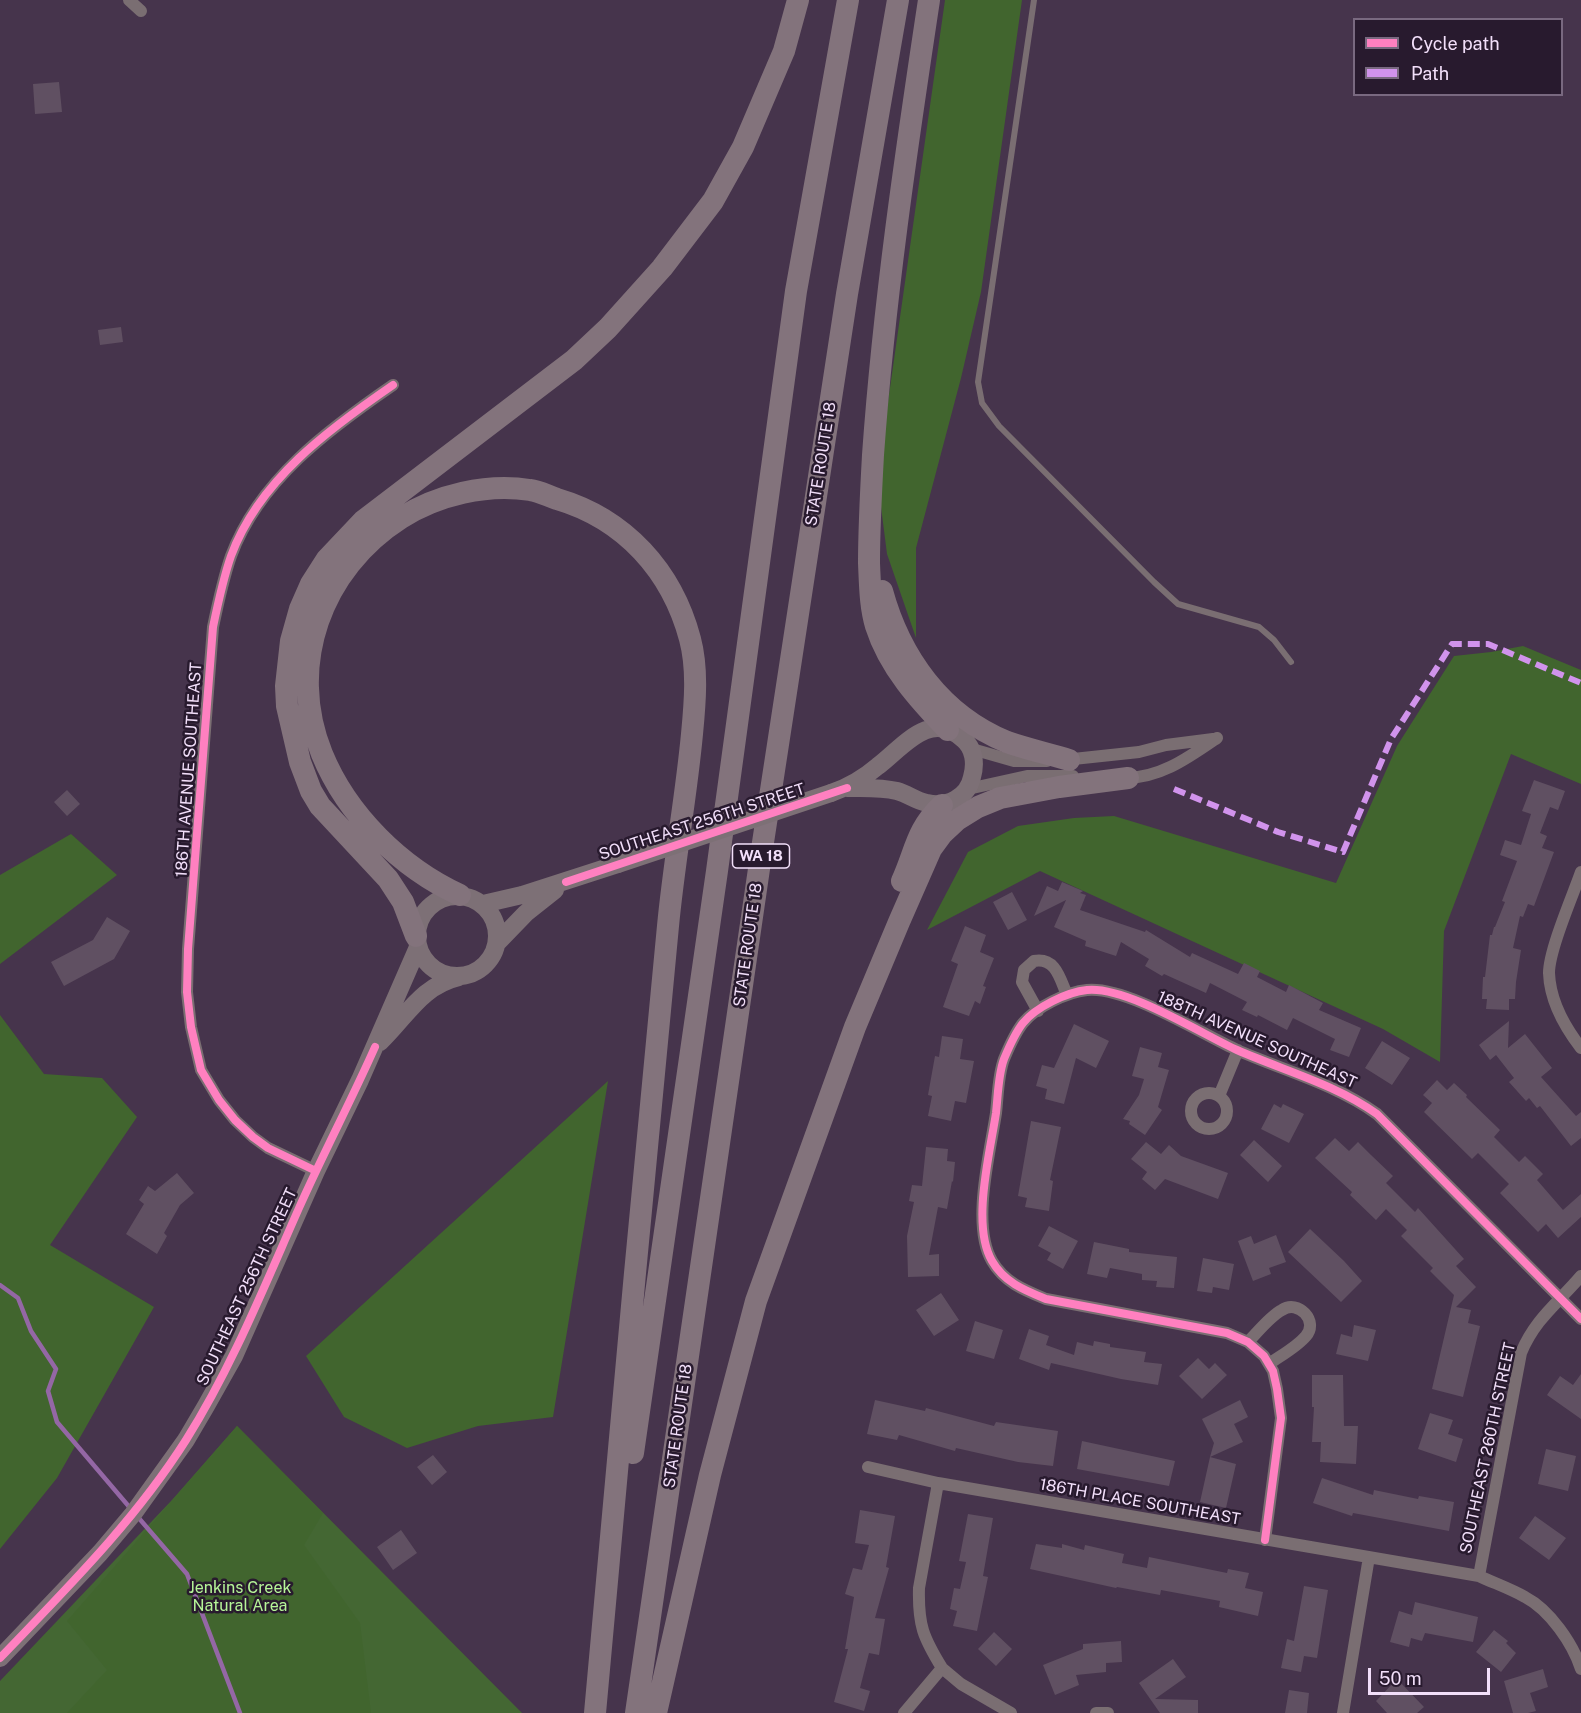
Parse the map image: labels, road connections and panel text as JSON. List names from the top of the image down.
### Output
{
  "streets": {
    "highway": ["STATE ROUTE 18", "WA 18"],
    "main road": ["SOUTHEAST 256TH STREET"],
    "street": [
      "186TH AVENUE SOUTHEAST",
      "188TH AVENUE SOUTHEAST",
      "SOUTHEAST 260TH STREET",
      "186TH PLACE SOUTHEAST"
    ]
  },
  "crossings": [
    ["186TH AVENUE SOUTHEAST", "SOUTHEAST 256TH STREET"],
    ["188TH AVENUE SOUTHEAST", "SOUTHEAST 260TH STREET"],
    ["SOUTHEAST 260TH STREET", "186TH PLACE SOUTHEAST"]
  ],
  "parks": ["Jenkins Creek Natural Area"],
  "legend": ["Cycle path", "Path"],
  "scale_bar": "50 m"
}
